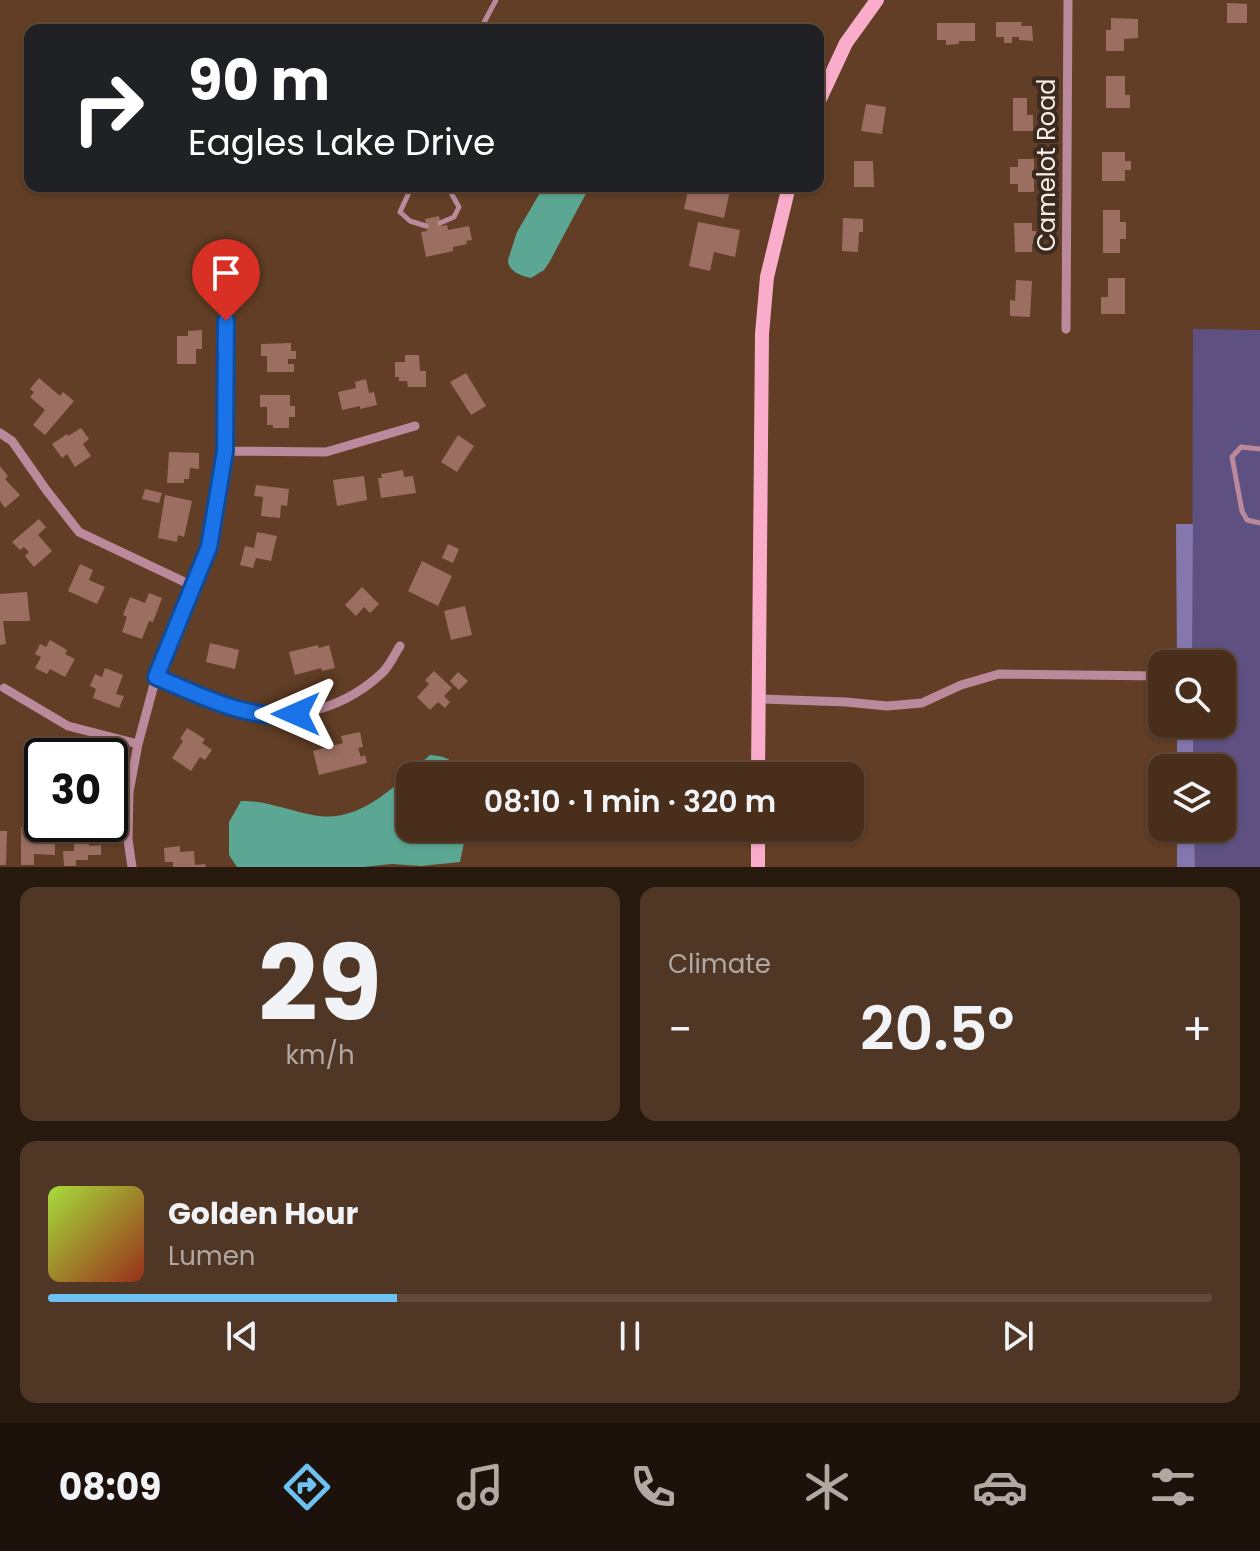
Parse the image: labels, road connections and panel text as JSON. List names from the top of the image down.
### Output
{
  "streets": {
    "street": ["Camelot Road"]
  },
  "page": {
    "turn": ["90 m", "Eagles Lake Drive"],
    "limit": "30",
    "trip": "08:10 · 1 min · 320 m",
    "tile": [
      ["29", "km/h"],
      "Climate"
    ],
    "heat": ["−", "20.5°", "+"],
    "song": ["Golden Hour", "Lumen"],
    "tabs": "08:09"
  }
}
